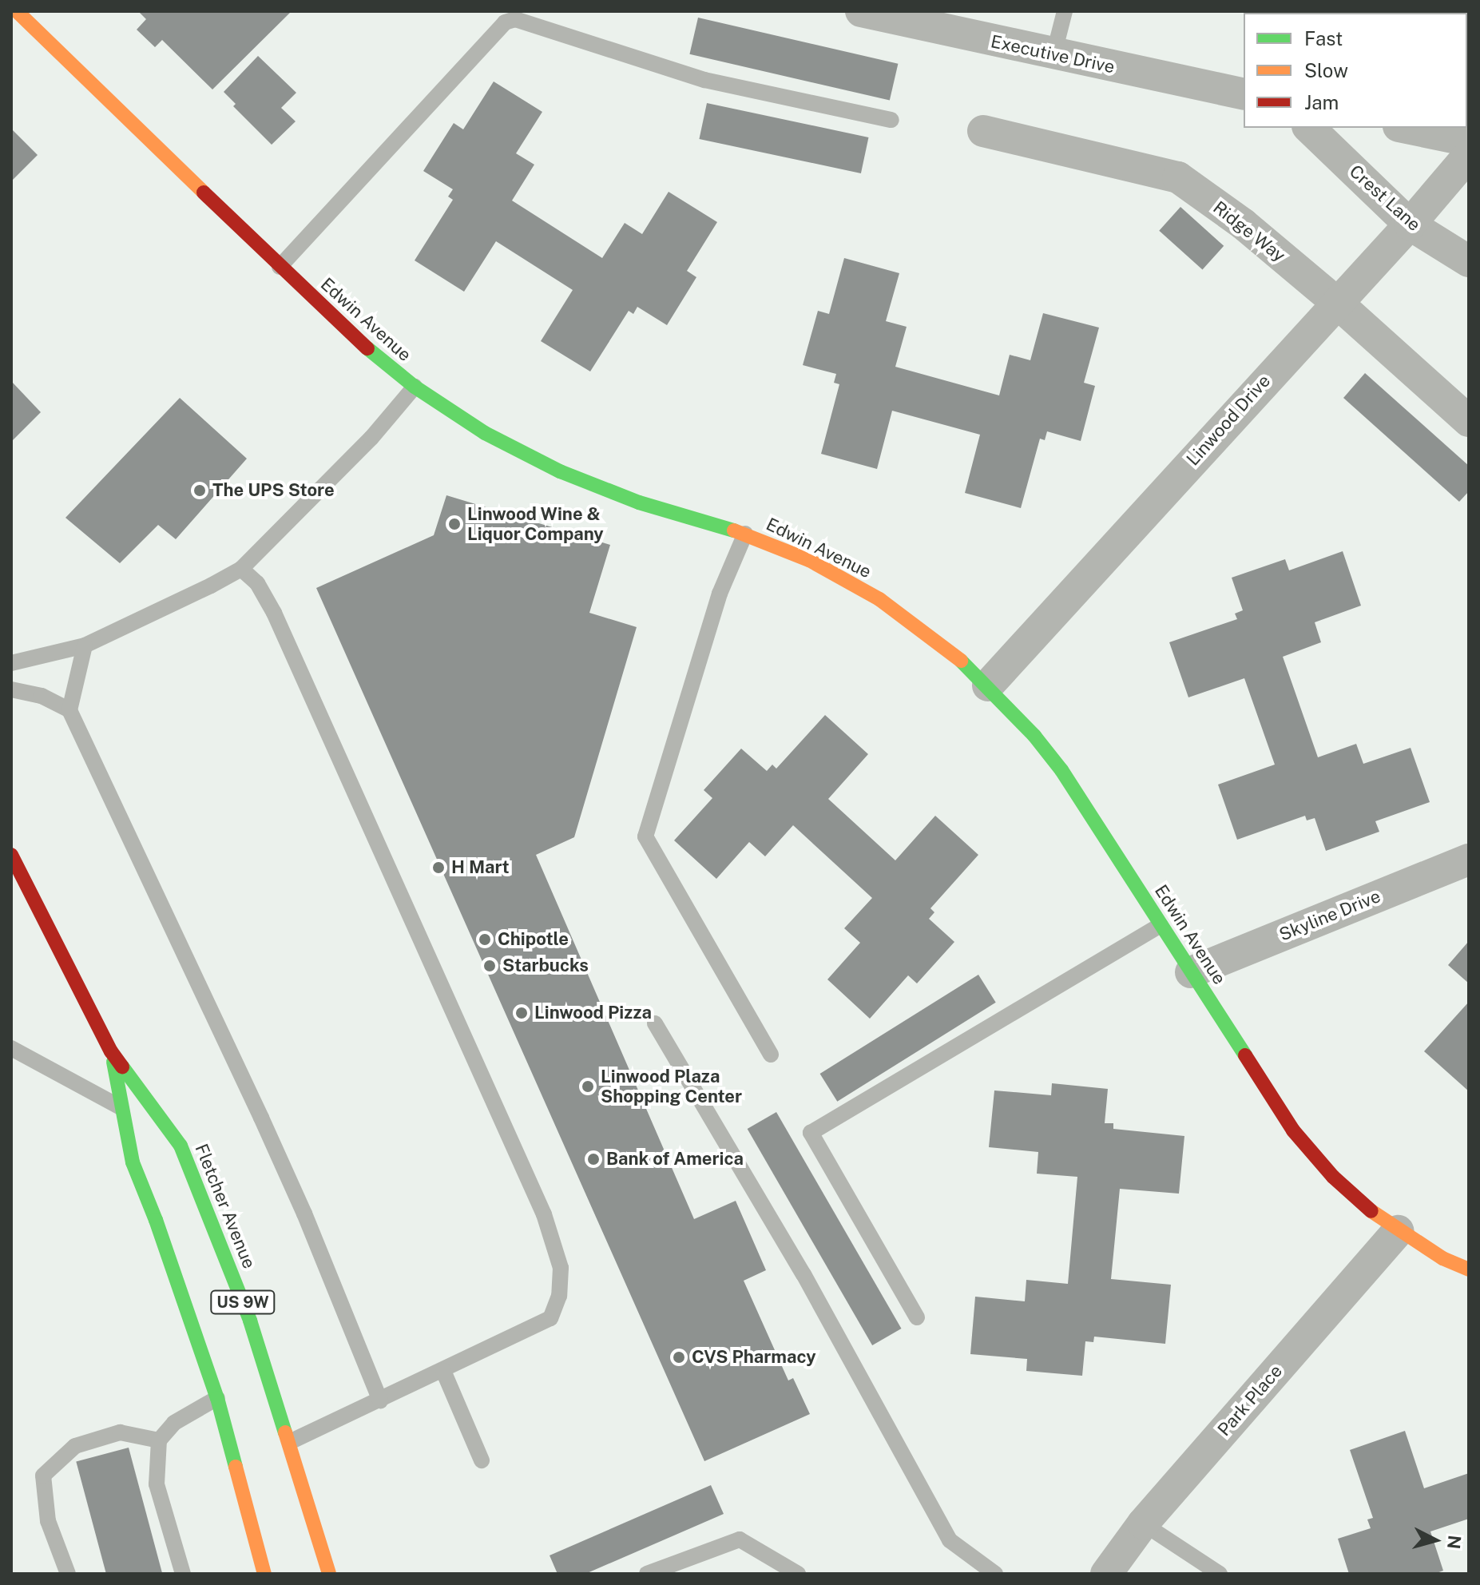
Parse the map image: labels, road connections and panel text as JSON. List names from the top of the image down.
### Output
{
  "streets": {
    "main road": ["Edwin Avenue", "Fletcher Avenue", "US 9W"],
    "street": [
      "Executive Drive",
      "Crest Lane",
      "Ridge Way",
      "Linwood Drive",
      "Skyline Drive",
      "Park Place"
    ]
  },
  "crossings": [
    ["Crest Lane", "Linwood Drive"],
    ["Ridge Way", "Linwood Drive"],
    ["Edwin Avenue", "Linwood Drive"],
    ["Edwin Avenue", "Skyline Drive"],
    ["Edwin Avenue", "Park Place"]
  ],
  "places": [
    "The UPS Store",
    "Linwood Wine & Liquor Company",
    "H Mart",
    "Chipotle",
    "Starbucks",
    "Linwood Pizza",
    "Linwood Plaza Shopping Center",
    "Bank of America",
    "CVS Pharmacy"
  ],
  "legend": ["Fast", "Slow", "Jam"],
  "north": "right"
}
